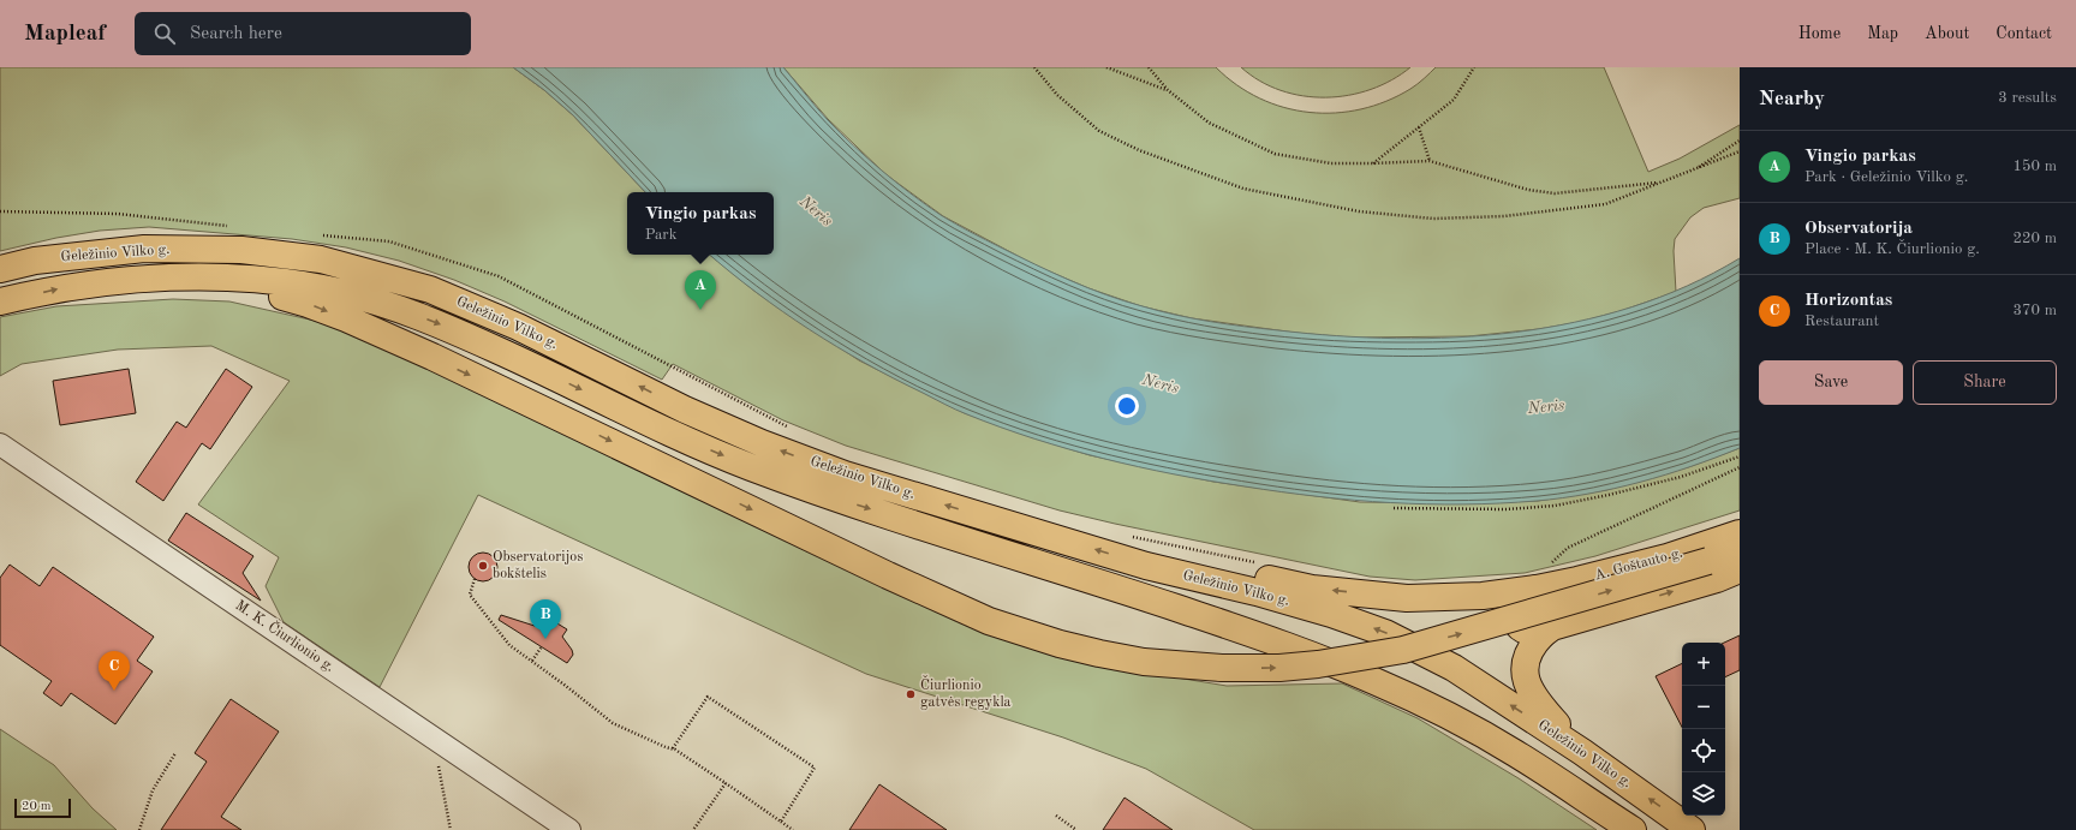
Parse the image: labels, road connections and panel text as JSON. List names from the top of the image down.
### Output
{
  "streets": {
    "main road": ["Geležinio Vilko g.", "A. Goštauto g."],
    "street": ["M. K. Čiurlionio g."]
  },
  "crossings": [
    ["Geležinio Vilko g.", "A. Goštauto g."]
  ],
  "water": ["Neris"],
  "places": ["Observatorijos bokštelis", "Čiurlionio gatvės regykla"],
  "scale_bar": "20 m",
  "page": {
    "header": "Mapleaf",
    "search": "Search here",
    "nav": [
      "Home",
      "Map",
      "About",
      "Contact"
    ],
    "heading": ["Nearby", "3 results"],
    "list": [
      {
        "mark": "A",
        "name": "Vingio parkas",
        "note": "Park · Geležinio Vilko g.",
        "value": "150 m"
      },
      {
        "mark": "B",
        "name": "Observatorija",
        "note": "Place · M. K. Čiurlionio g.",
        "value": "220 m"
      },
      {
        "mark": "C",
        "name": "Horizontas",
        "note": "Restaurant",
        "value": "370 m"
      }
    ],
    "popup": ["Vingio parkas", "Park"],
    "pins": ["A", "B", "C"],
    "buttons": ["Save", "Share"],
    "map_buttons": ["+", "−"],
    "scale": "20 m"
  }
}
